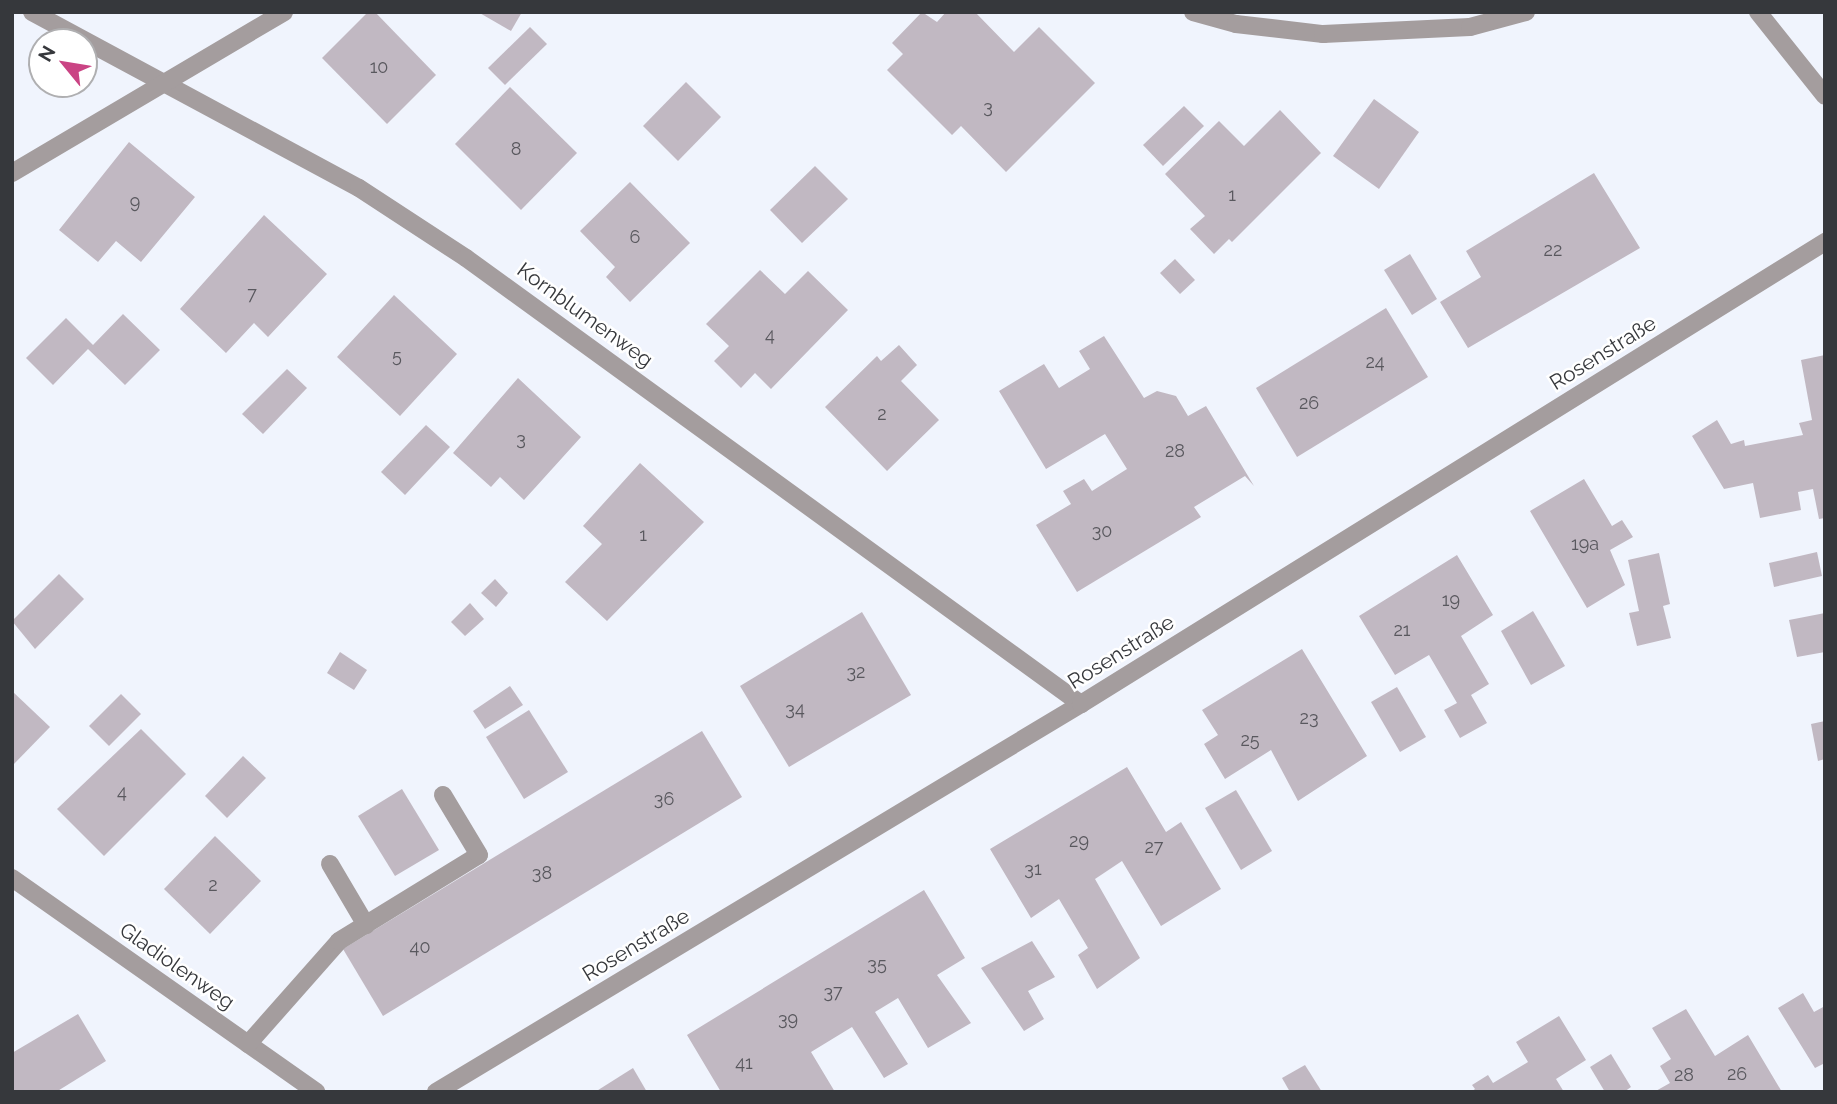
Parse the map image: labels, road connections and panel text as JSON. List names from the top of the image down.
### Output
{
  "streets": {
    "street": ["Kornblumenweg", "Rosenstraße", "Gladiolenweg"]
  },
  "crossings": [
    ["Kornblumenweg", "Rosenstraße"]
  ],
  "house_numbers": [
    "10",
    "3",
    "8",
    "1",
    "9",
    "6",
    "22",
    "7",
    "4",
    "5",
    "24",
    "26",
    "2",
    "3",
    "28",
    "30",
    "1",
    "19a",
    "19",
    "21",
    "32",
    "34",
    "23",
    "25",
    "4",
    "36",
    "29",
    "27",
    "31",
    "38",
    "2",
    "40",
    "35",
    "37",
    "39",
    "41",
    "26",
    "28"
  ],
  "north": "top left"
}
